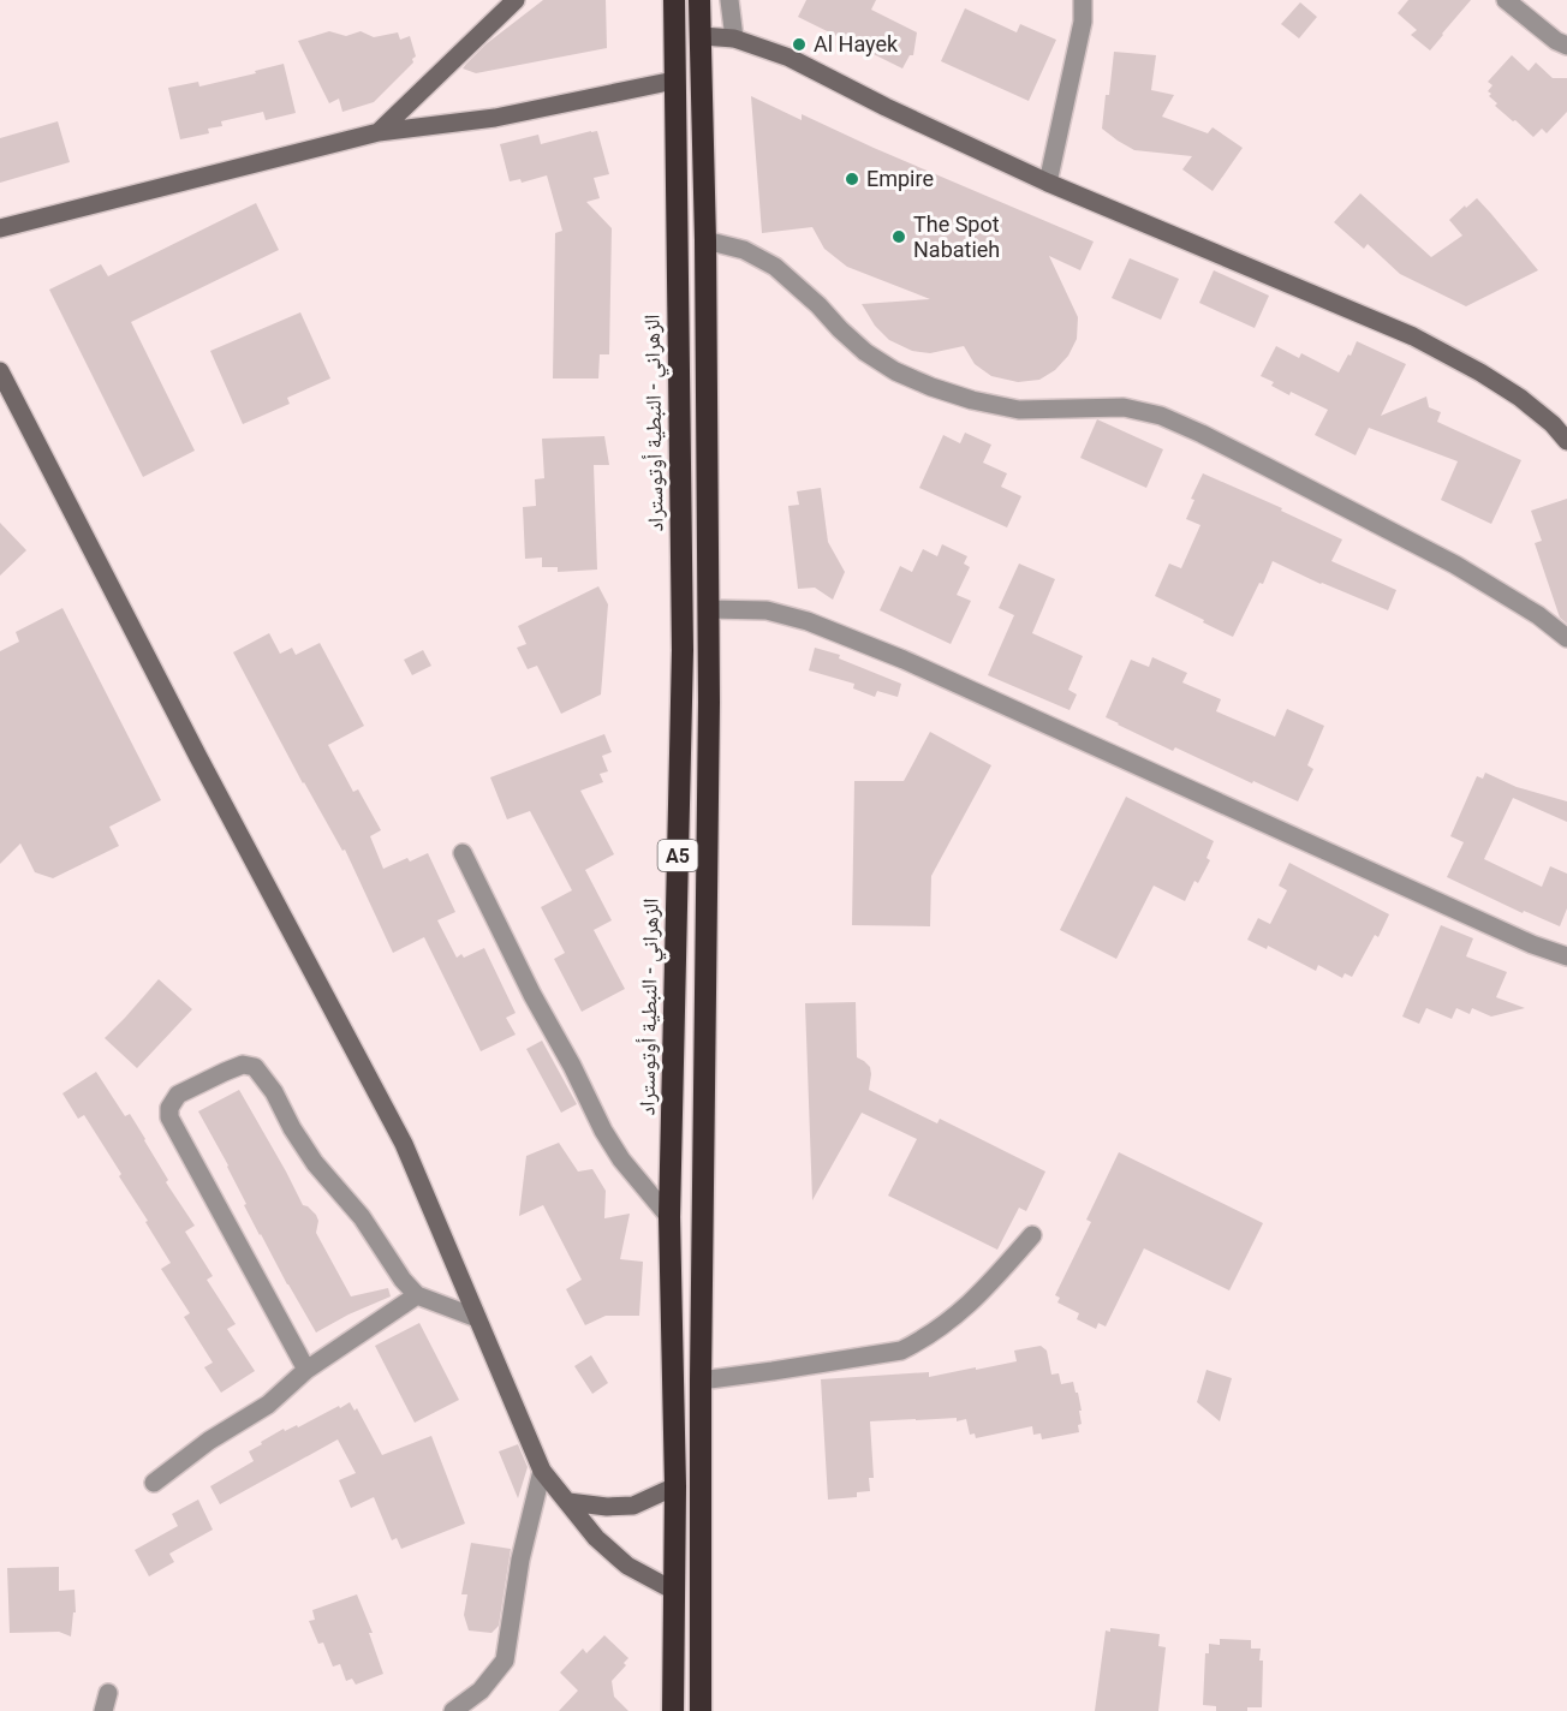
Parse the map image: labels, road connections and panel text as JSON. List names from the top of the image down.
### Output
{
  "streets": {
    "highway": ["الزهراني - النبطية أوتوستراد", "A5"]
  },
  "places": ["Al Hayek", "Empire", "The Spot Nabatieh"]
}
